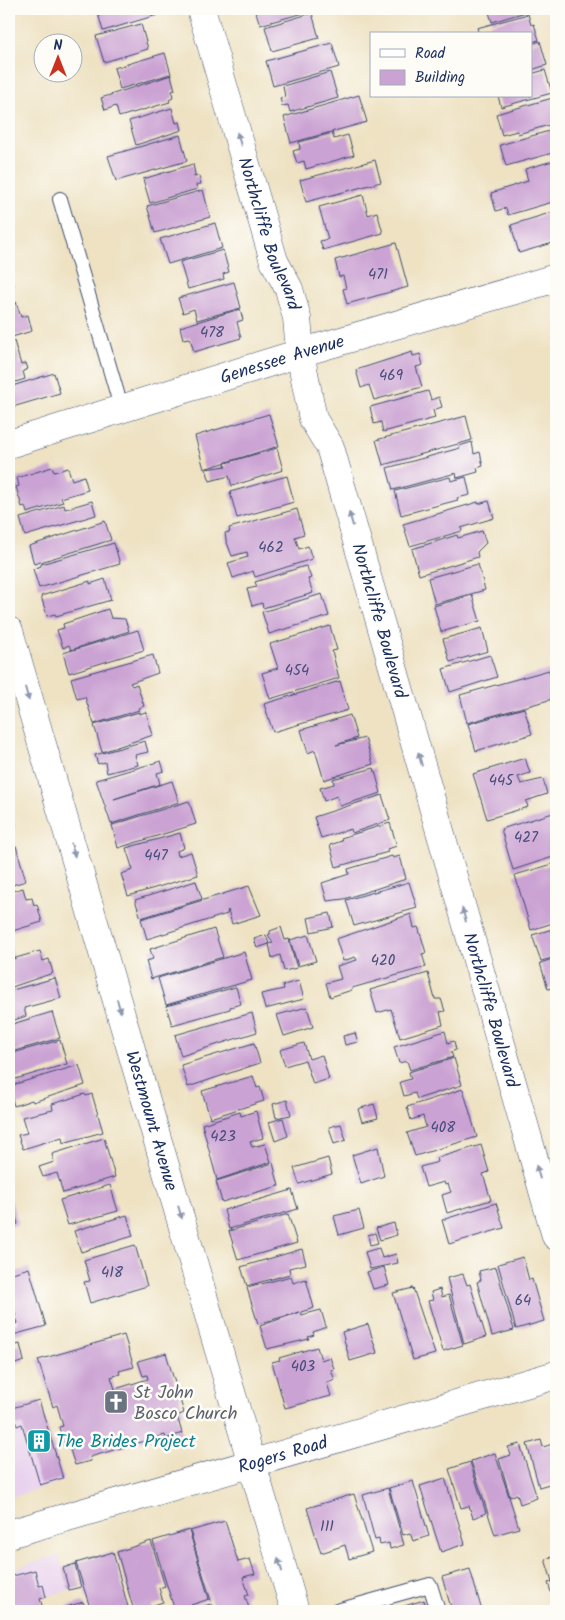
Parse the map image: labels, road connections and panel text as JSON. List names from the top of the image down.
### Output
{
  "streets": {
    "street": [
      "Northcliffe Boulevard",
      "Genessee Avenue",
      "Westmount Avenue",
      "Rogers Road"
    ]
  },
  "crossings": [
    ["Northcliffe Boulevard", "Genessee Avenue"],
    ["Westmount Avenue", "Rogers Road"]
  ],
  "one_way": ["Northcliffe Boulevard"],
  "places": {
    "church": ["St John Bosco Church"],
    "building": ["The Brides Project"]
  },
  "house_numbers": [
    "471",
    "478",
    "469",
    "462",
    "454",
    "445",
    "427",
    "447",
    "420",
    "408",
    "423",
    "418",
    "64",
    "403",
    "111"
  ],
  "legend": ["Road", "Building"],
  "north": "top"
}
